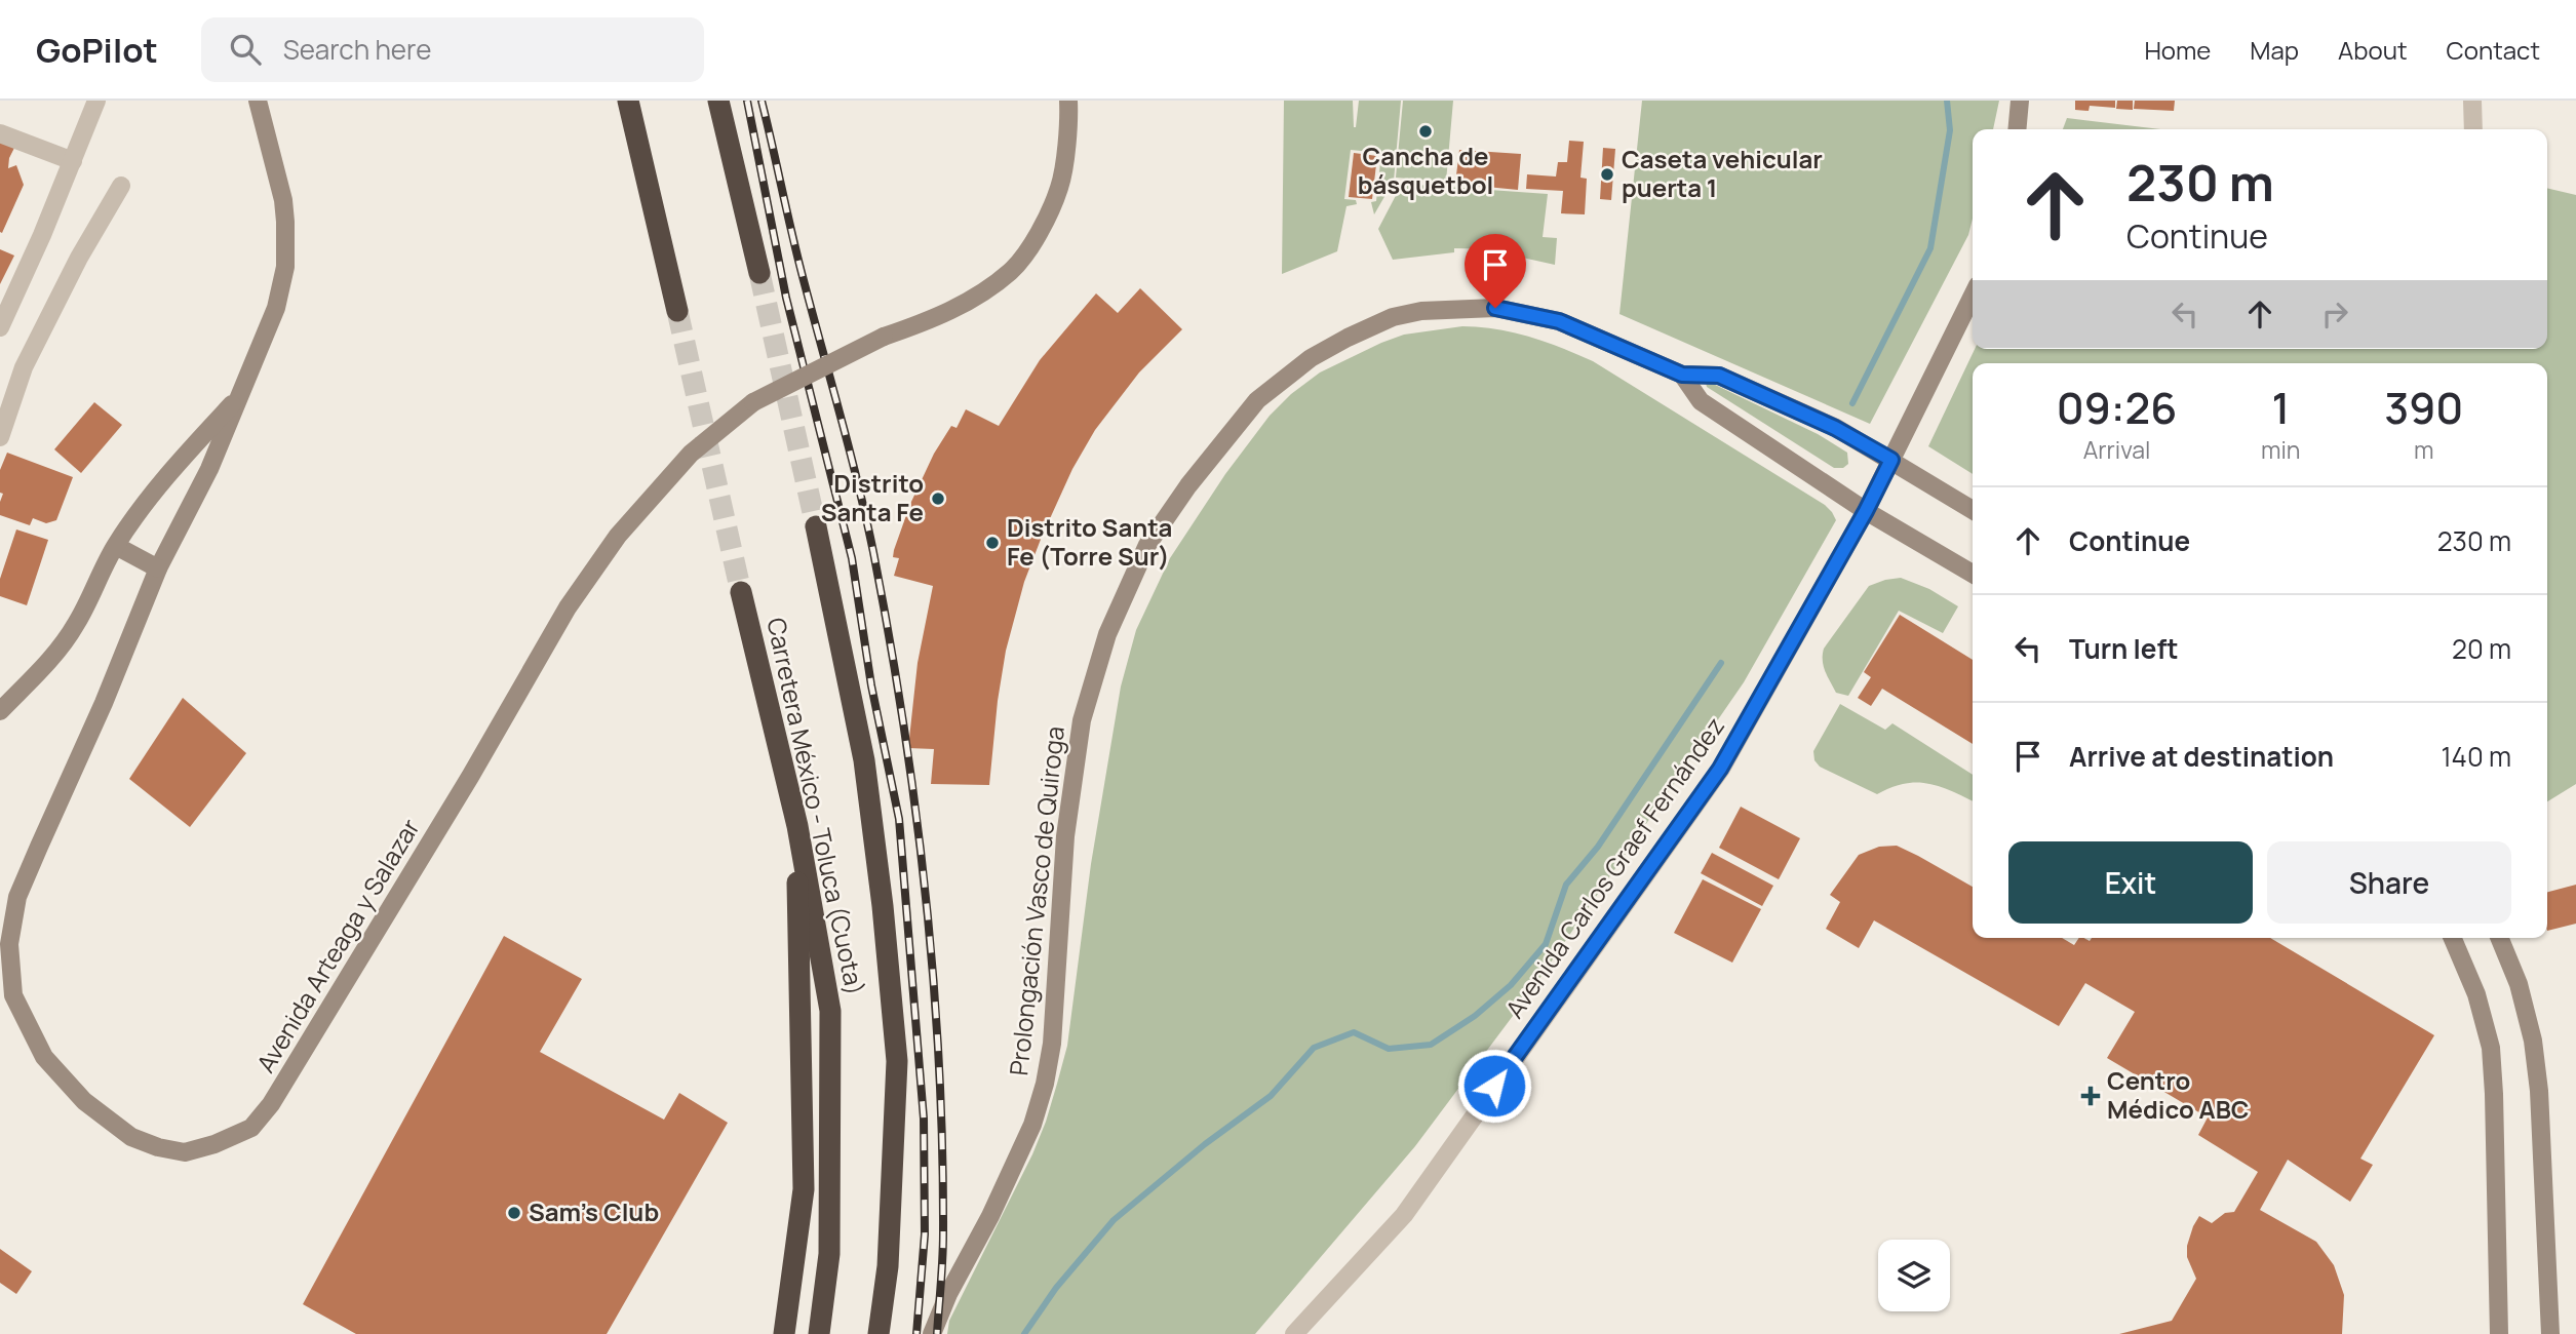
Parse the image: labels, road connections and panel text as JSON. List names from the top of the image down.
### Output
{
  "streets": {
    "highway": ["Carretera México - Toluca (Cuota)"],
    "street": ["Avenida Carlos Graef Fernández", "Prolongación Vasco de Quiroga", "Avenida Arteaga y Salazar"]
  },
  "crossings": [
    ["Avenida Carlos Graef Fernández", "Prolongación Vasco de Quiroga"]
  ],
  "places": {
    "other": [
      "Cancha de básquetbol",
      "Caseta vehicular puerta 1",
      "Distrito Santa Fe",
      "Distrito Santa Fe (Torre Sur)",
      "Sam's Club"
    ],
    "health": ["Centro Médico ABC"]
  },
  "page": {
    "header": "GoPilot",
    "search": "Search here",
    "nav": [
      "Home",
      "Map",
      "About",
      "Contact"
    ],
    "turn": ["230 m", "Continue"],
    "eta": [
      "09:26",
      "Arrival",
      "1",
      "min",
      "390",
      "m"
    ],
    "list": [
      {
        "name": "Continue",
        "value": "230 m"
      },
      {
        "name": "Turn left",
        "value": "20 m"
      },
      {
        "name": "Arrive at destination",
        "value": "140 m"
      }
    ],
    "buttons": ["Exit", "Share"]
  }
}
